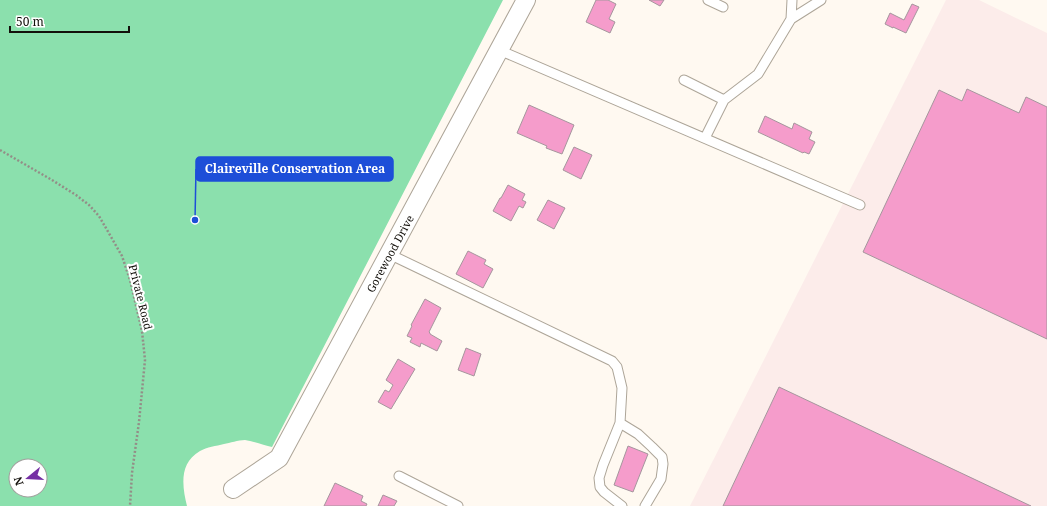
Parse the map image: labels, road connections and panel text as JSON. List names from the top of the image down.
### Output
{
  "streets": {
    "street": ["Gorewood Drive"],
    "path": ["Private Road"]
  },
  "places": ["Claireville Conservation Area"],
  "scale_bar": "50 m",
  "north": "left"
}
